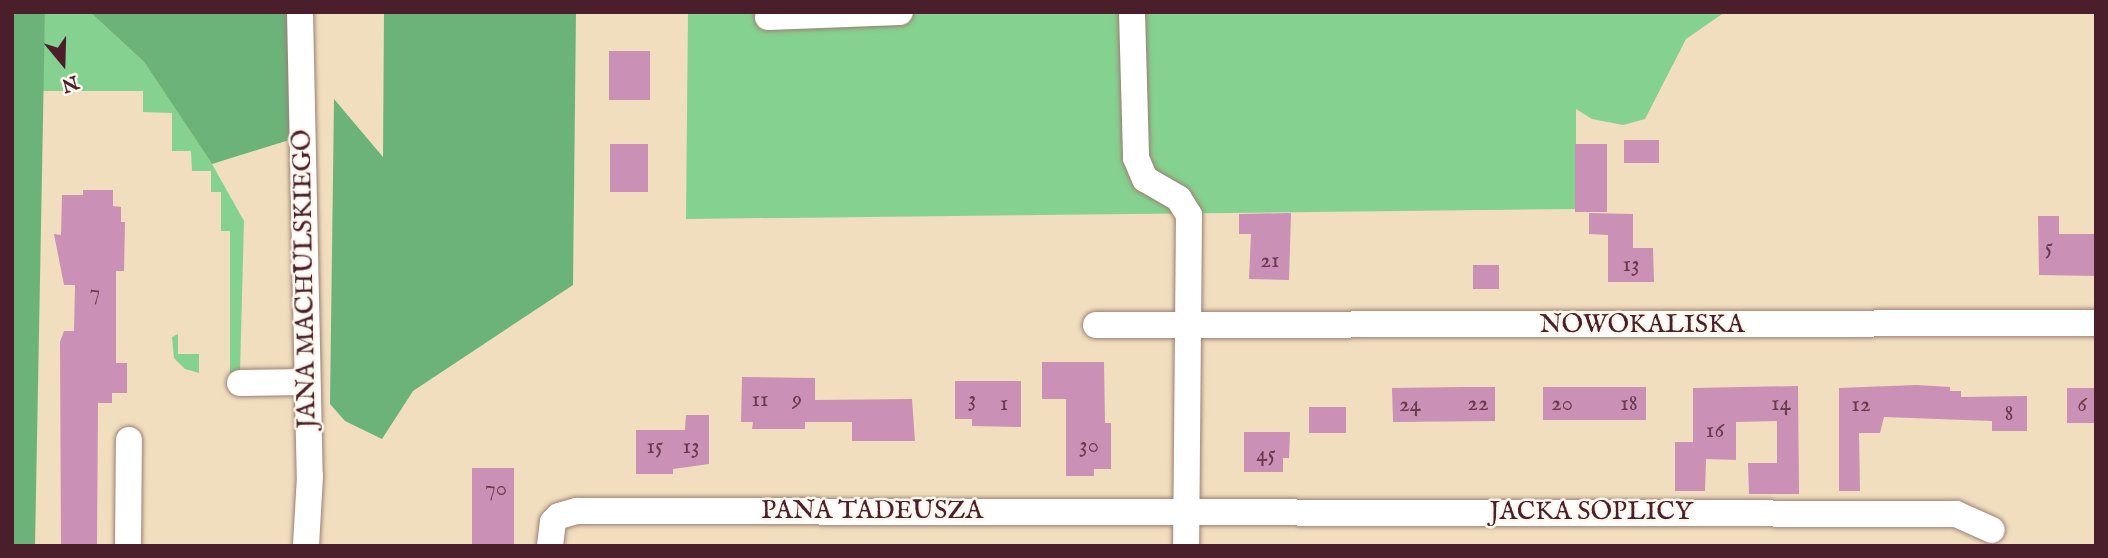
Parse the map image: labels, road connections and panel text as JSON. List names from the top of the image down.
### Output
{
  "streets": {
    "street": [
      "JANA MACHULSKIEGO",
      "NOWOKALISKA",
      "PANA TADEUSZA",
      "JACKA SOPLICY"
    ]
  },
  "crossings": [
    ["PANA TADEUSZA", "JACKA SOPLICY"]
  ],
  "house_numbers": [
    "5",
    "21",
    "13",
    "7",
    "11",
    "9",
    "3",
    "1",
    "22",
    "20",
    "18",
    "14",
    "24",
    "12",
    "6",
    "8",
    "16",
    "30",
    "15",
    "13",
    "45",
    "70"
  ],
  "north": "bottom"
}
